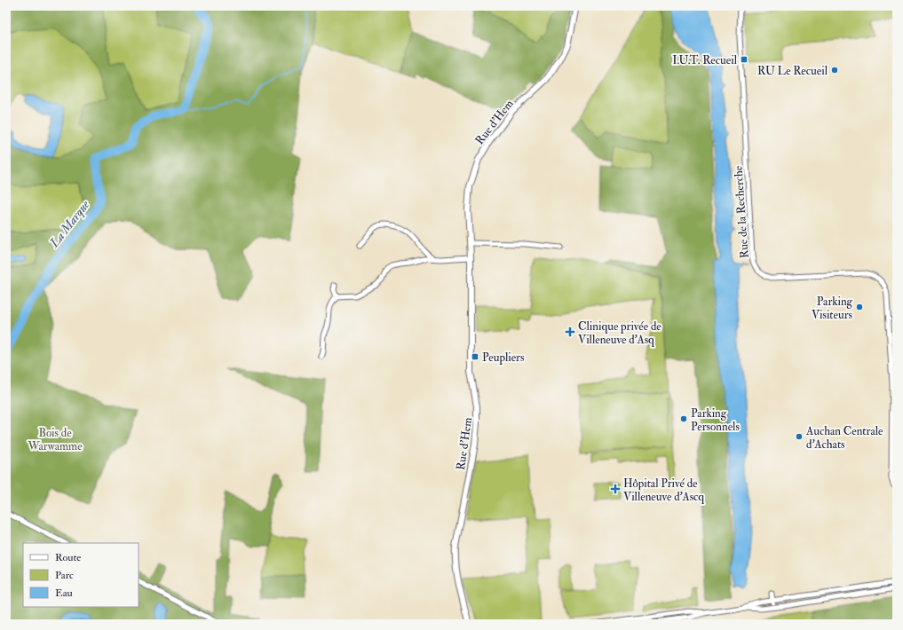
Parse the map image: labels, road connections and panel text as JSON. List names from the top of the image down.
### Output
{
  "streets": {
    "street": ["Rue d'Hem", "Rue de la Recherche"]
  },
  "water": ["La Marque"],
  "parks": ["Bois de Warwamme"],
  "places": {
    "transit": ["I.U.T. Recueil", "Peupliers"],
    "other": [
      "RU Le Recueil",
      "Parking Visiteurs",
      "Parking Personnels",
      "Auchan Centrale d'Achats"
    ],
    "health": ["Clinique privée de Villeneuve d'Asq", "Hôpital Privé de Villeneuve d'Ascq"]
  },
  "legend": ["Route", "Parc", "Eau"]
}
